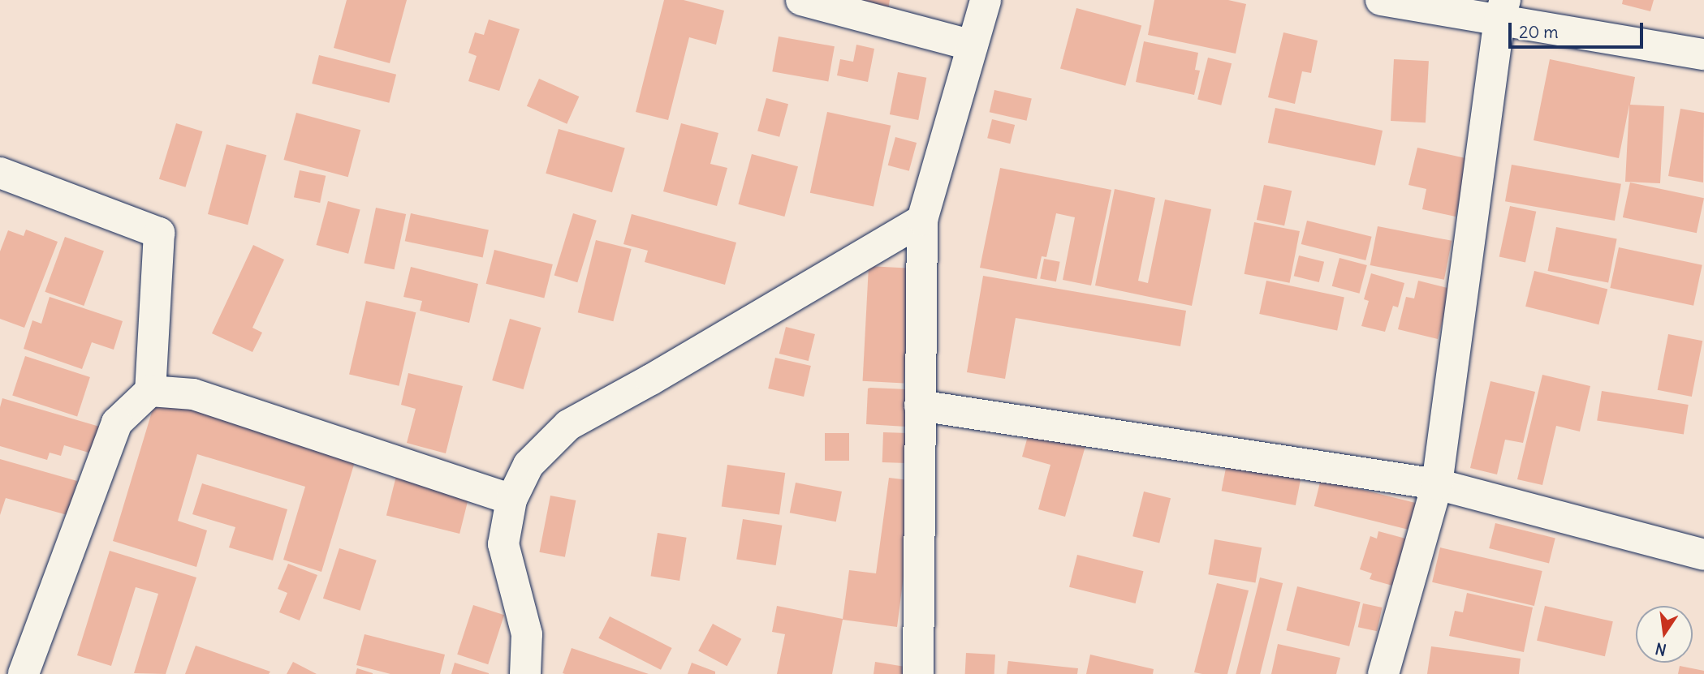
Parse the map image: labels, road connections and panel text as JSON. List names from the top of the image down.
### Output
{
  "scale_bar": "20 m",
  "north": "bottom"
}
